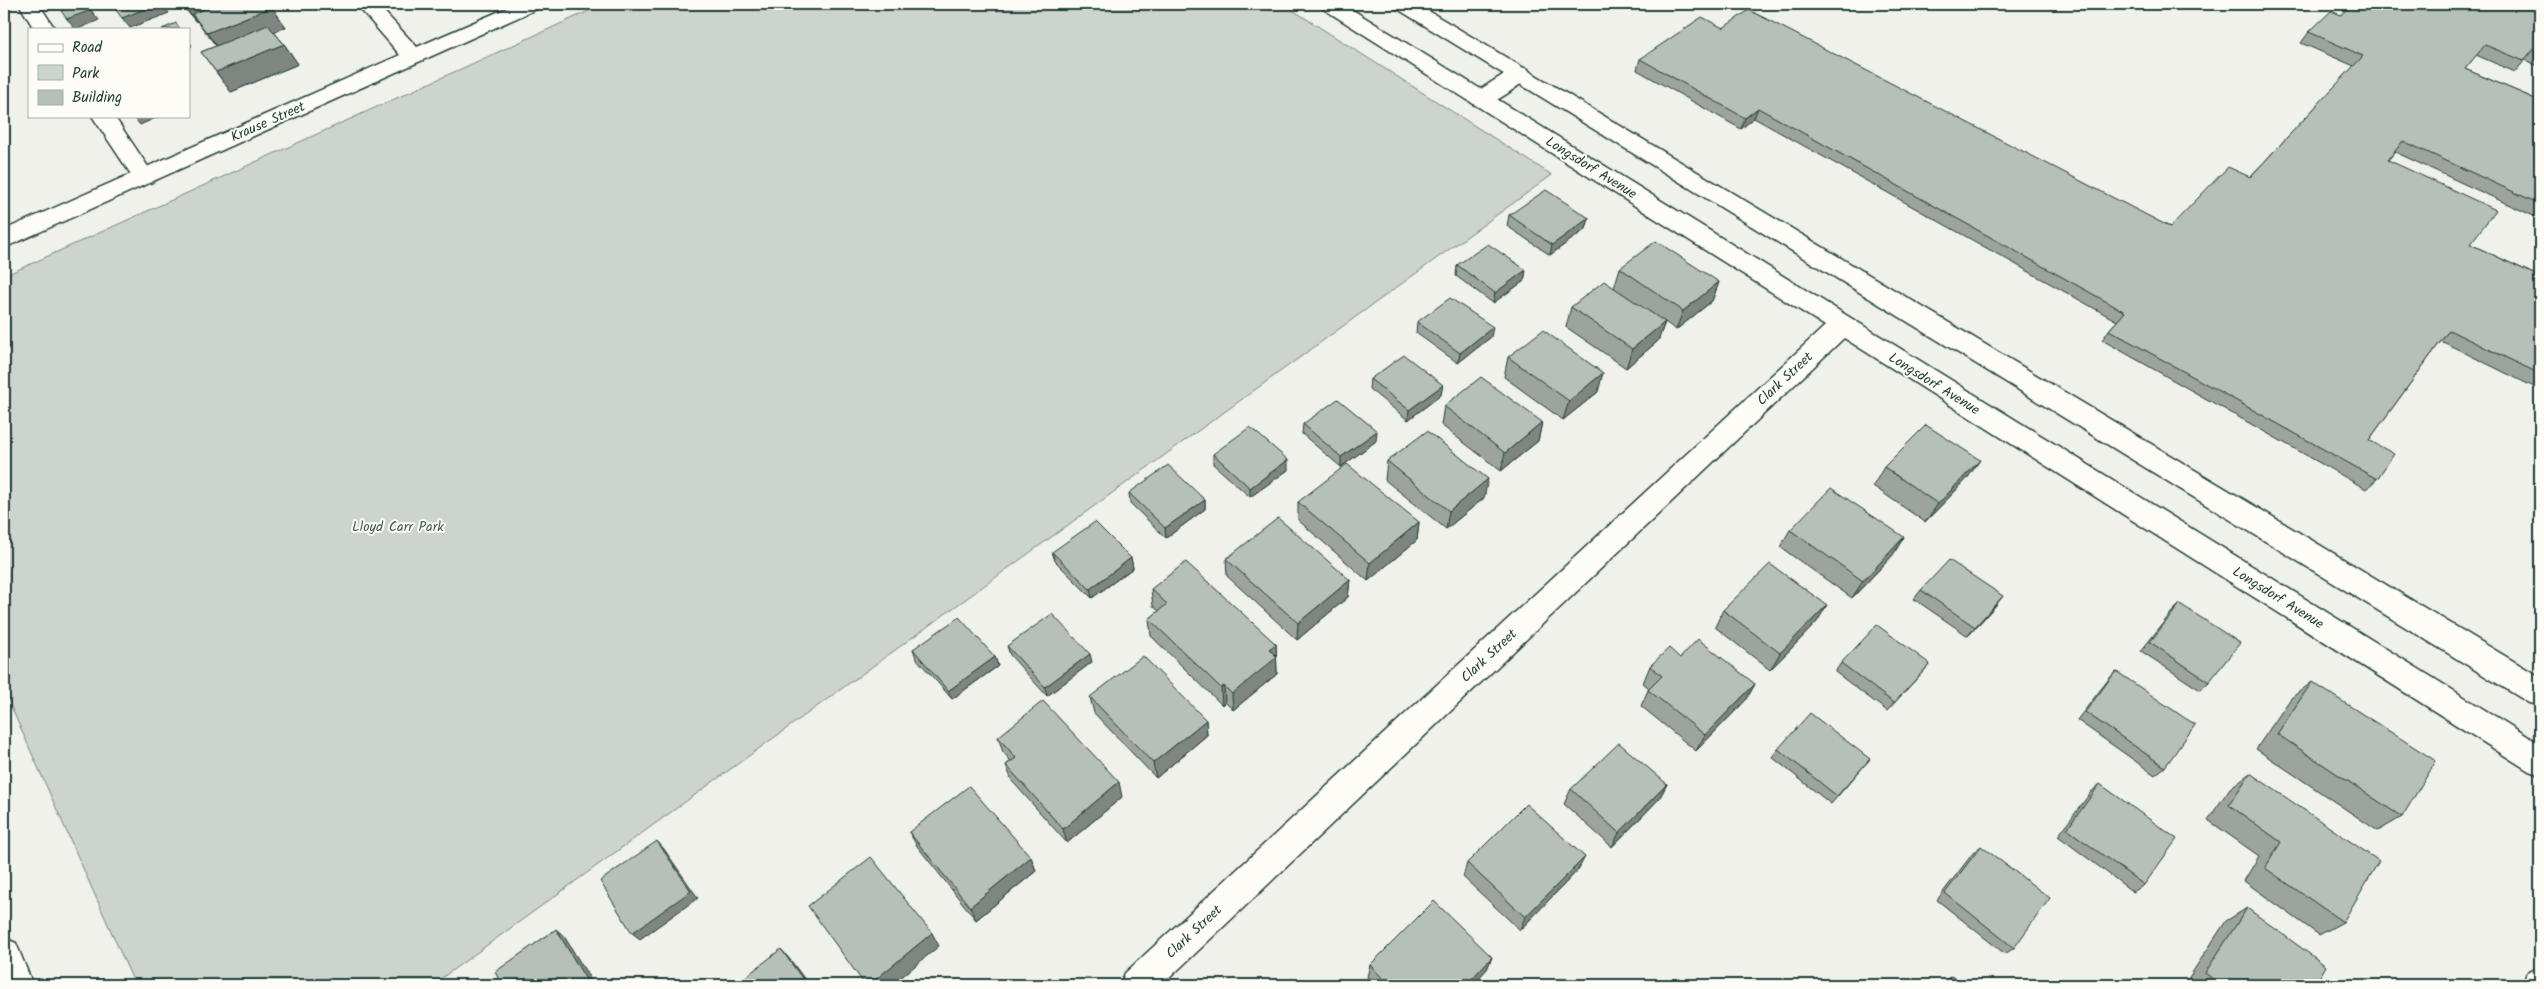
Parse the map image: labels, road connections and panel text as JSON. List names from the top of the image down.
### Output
{
  "streets": {
    "street": ["Krause Street", "Longsdorf Avenue", "Clark Street"]
  },
  "crossings": [
    ["Longsdorf Avenue", "Clark Street"]
  ],
  "parks": ["Lloyd Carr Park"],
  "legend": ["Road", "Park", "Building"]
}
